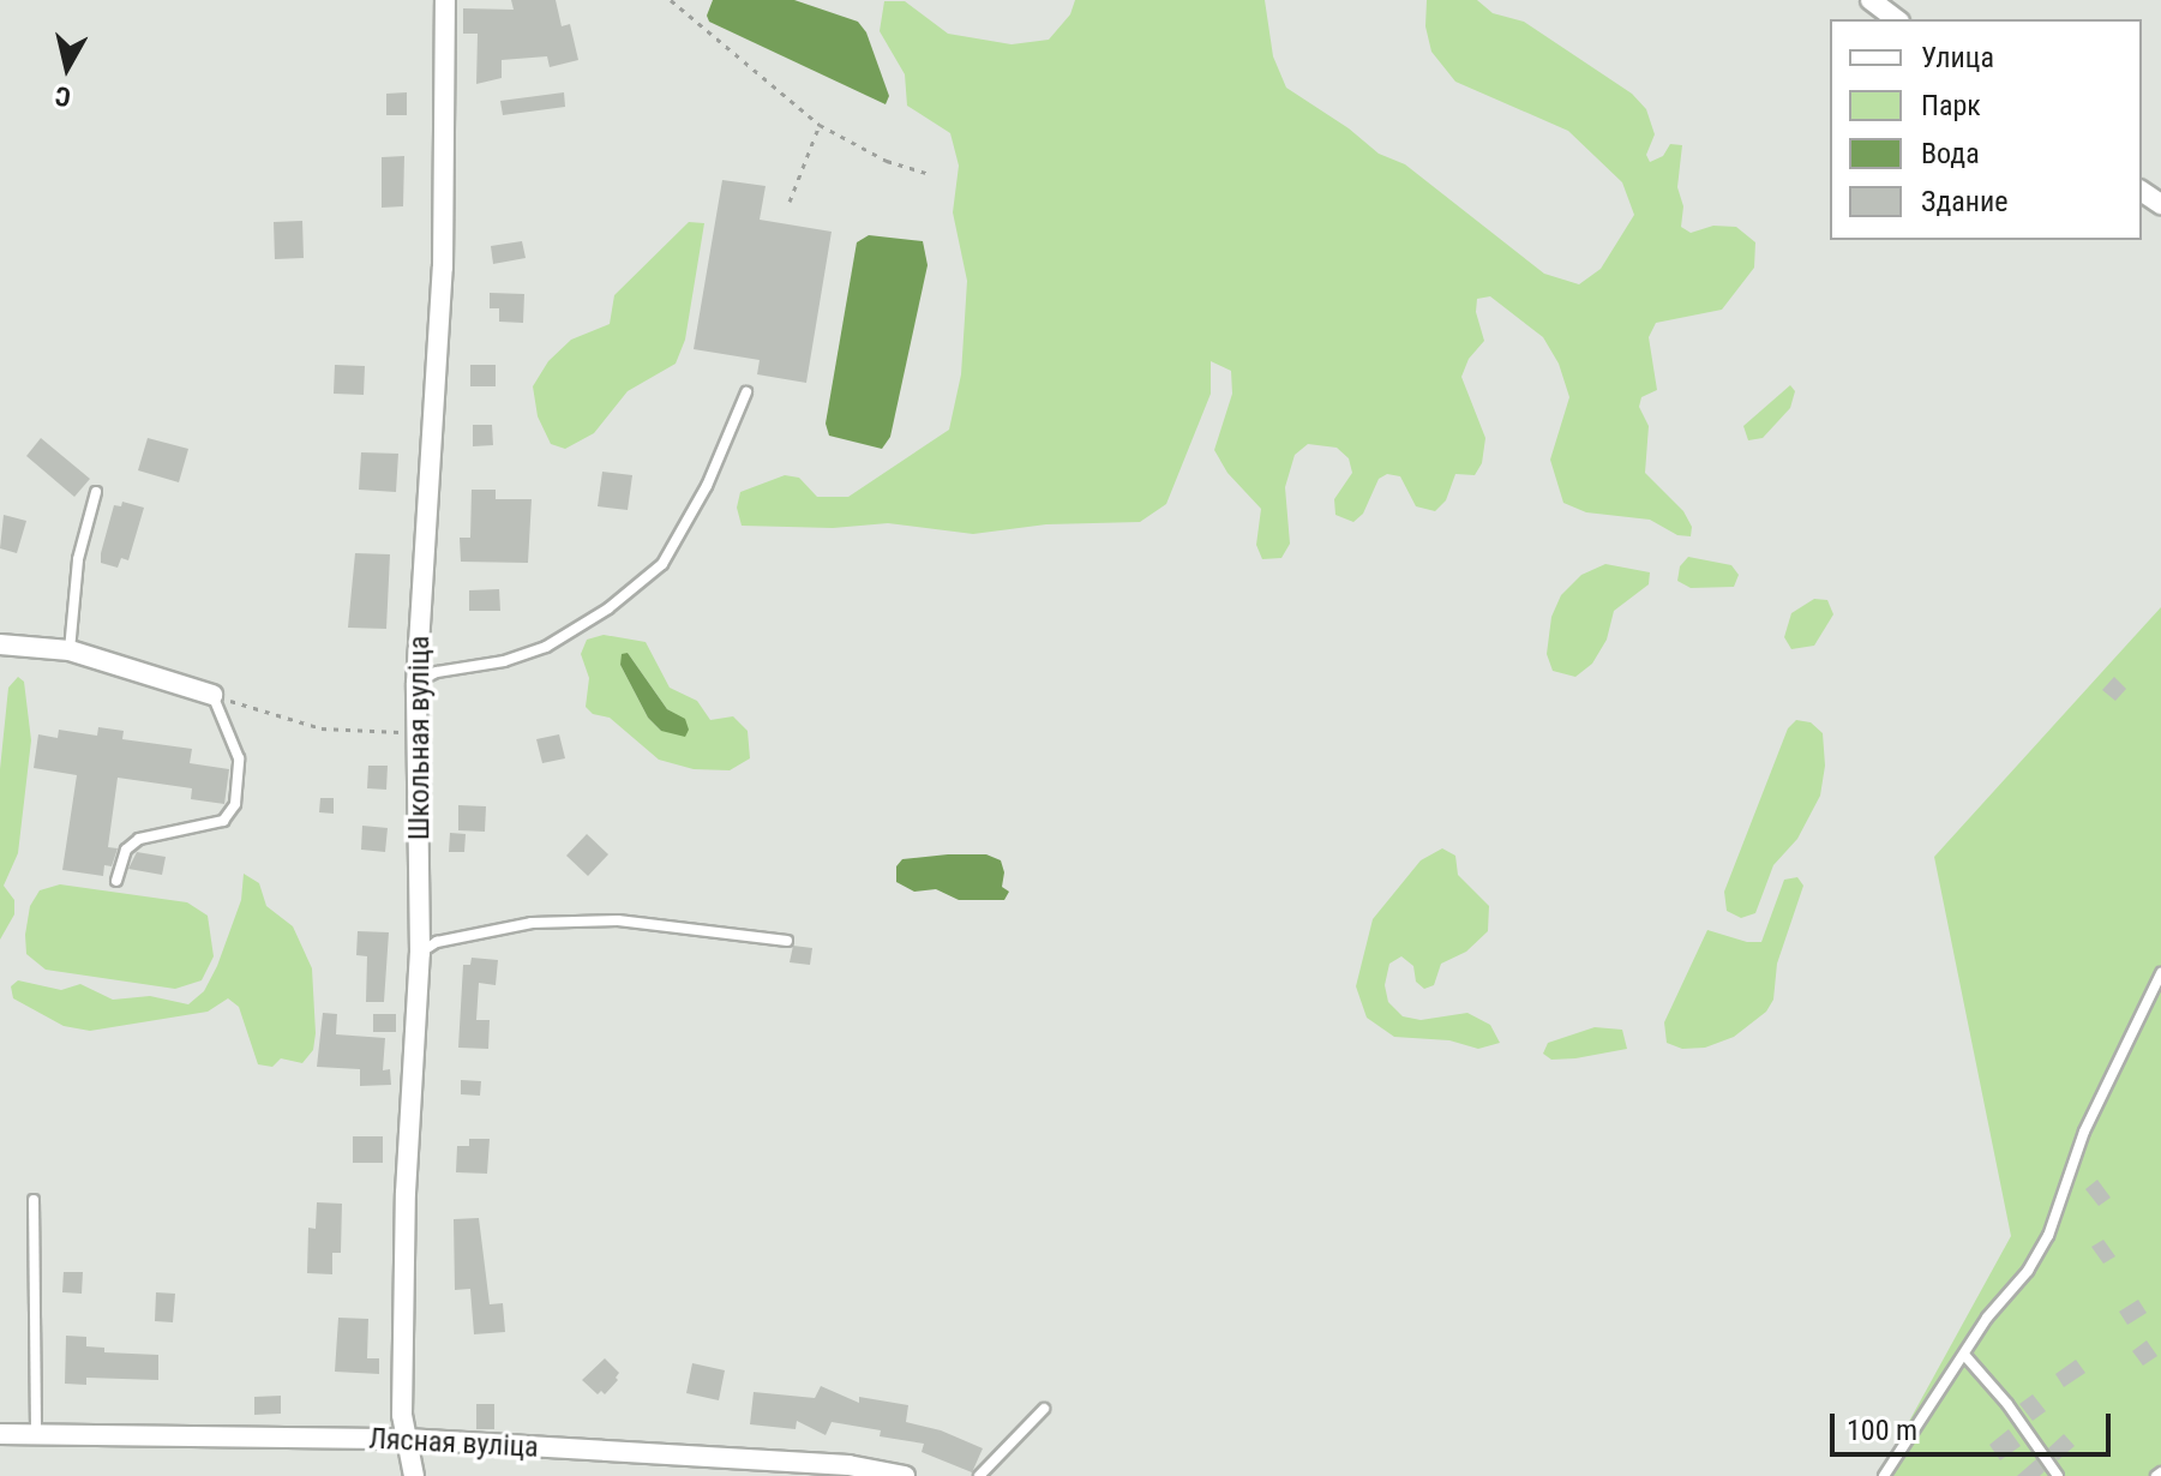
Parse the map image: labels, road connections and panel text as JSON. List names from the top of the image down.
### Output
{
  "streets": {
    "street": ["Школьная вуліца", "Лясная вуліца"]
  },
  "crossings": [
    ["Школьная вуліца", "Лясная вуліца"]
  ],
  "legend": [
    "Улица",
    "Парк",
    "Вода",
    "Здание"
  ],
  "scale_bar": "100 m",
  "north": "bottom"
}
